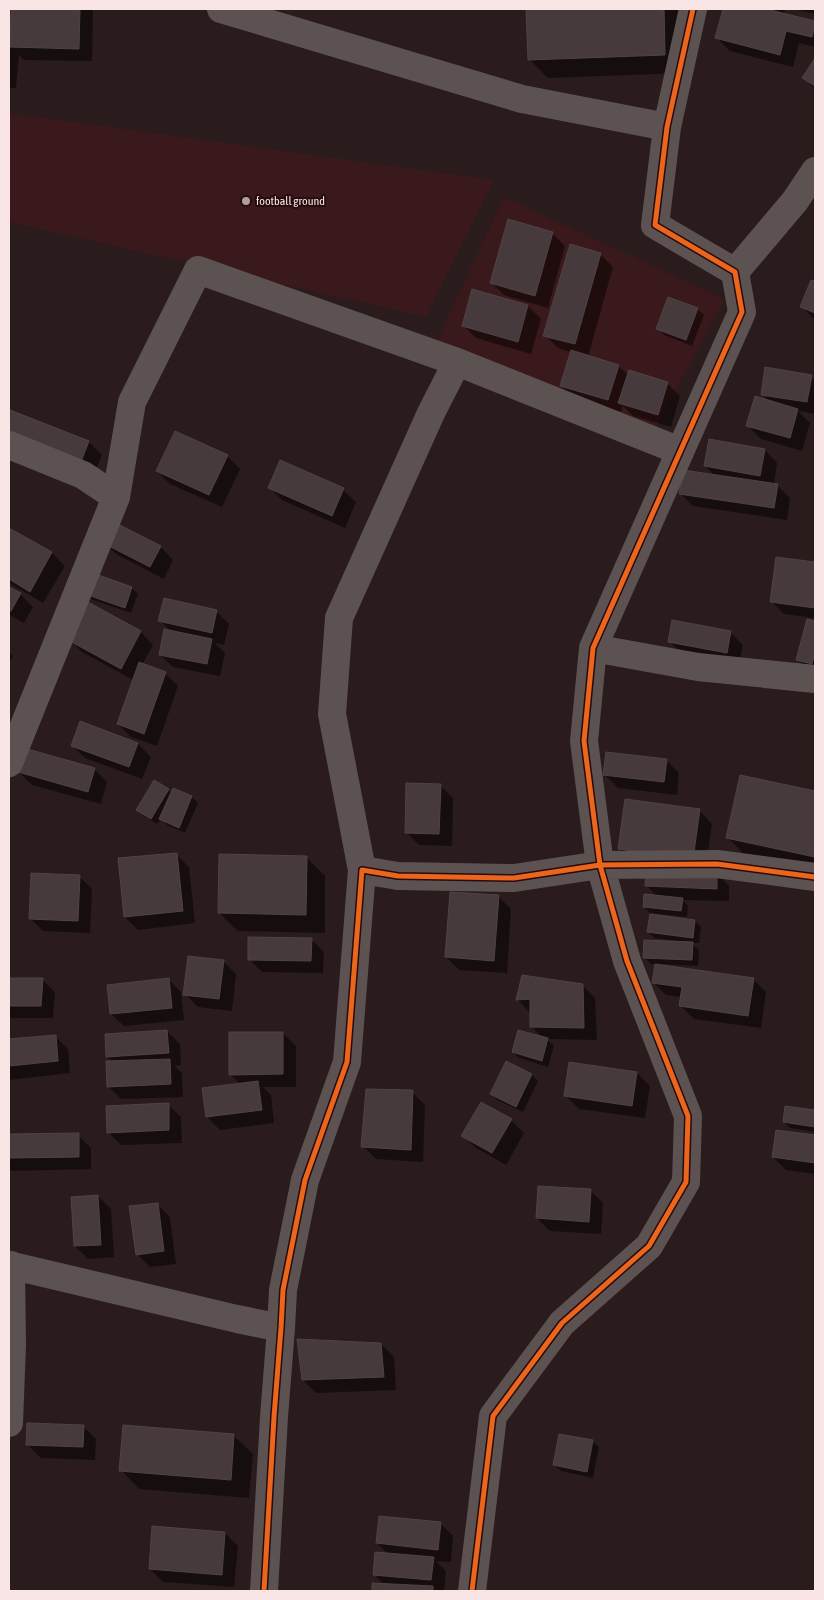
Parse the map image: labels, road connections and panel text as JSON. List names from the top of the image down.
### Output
{
  "places": ["football ground"]
}
